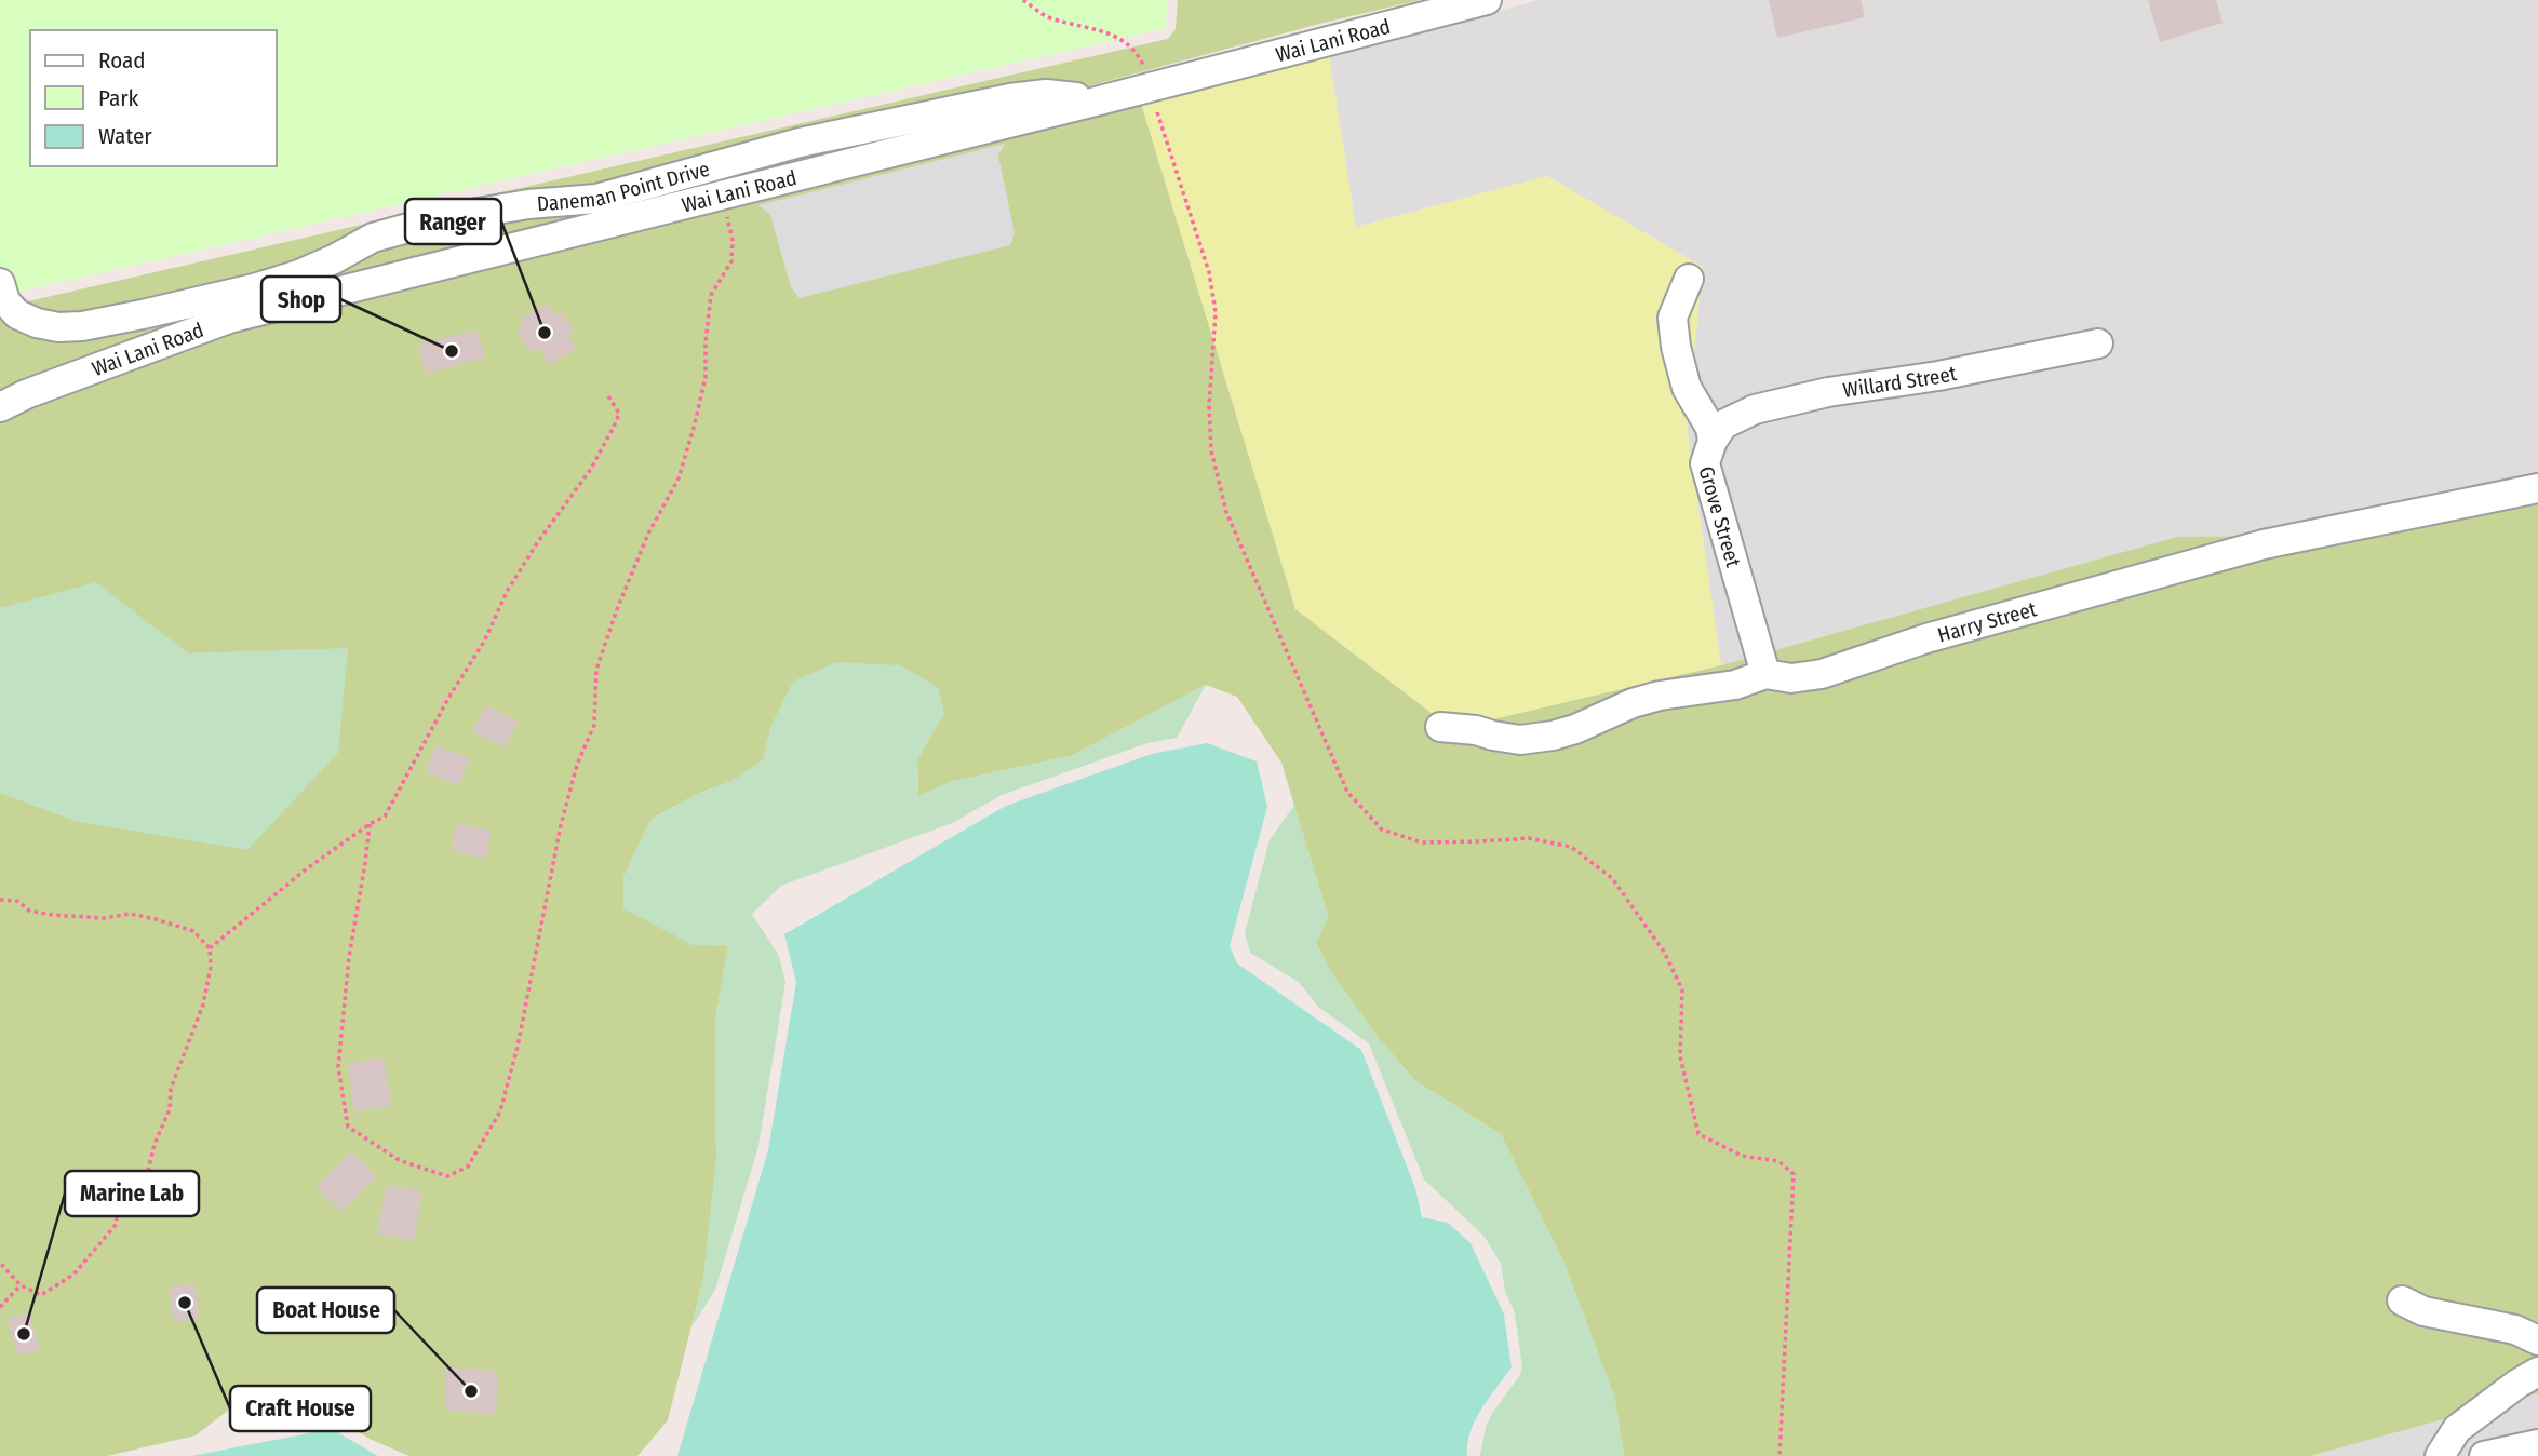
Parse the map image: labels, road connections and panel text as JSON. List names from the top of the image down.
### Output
{
  "streets": {
    "street": [
      "Wai Lani Road",
      "Daneman Point Drive",
      "Willard Street",
      "Grove Street",
      "Harry Street"
    ]
  },
  "crossings": [
    ["Wai Lani Road", "Daneman Point Drive"],
    ["Willard Street", "Grove Street"],
    ["Grove Street", "Harry Street"]
  ],
  "places": [
    "Ranger",
    "Shop",
    "Craft House",
    "Marine Lab",
    "Boat House"
  ],
  "legend": ["Road", "Park", "Water"]
}
